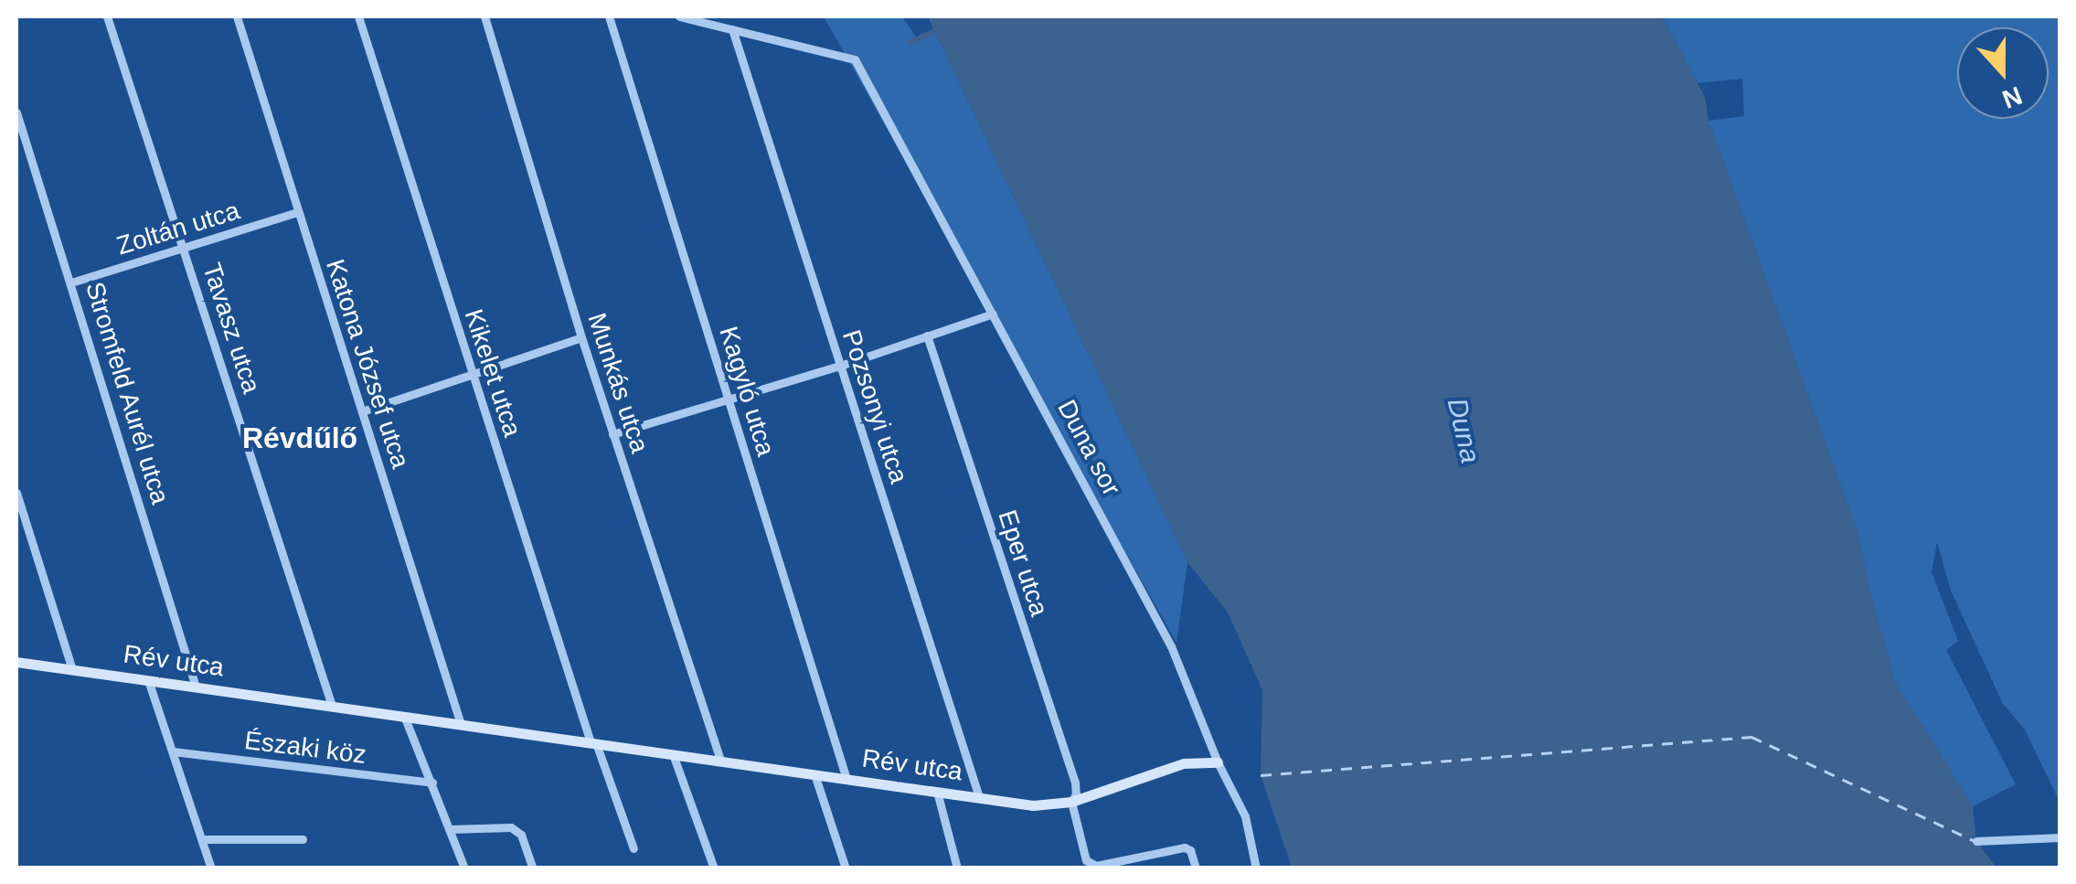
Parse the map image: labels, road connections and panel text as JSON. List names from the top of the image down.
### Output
{
  "streets": {
    "street": [
      "Zoltán utca",
      "Tavasz utca",
      "Katona József utca",
      "Kikelet utca",
      "Munkás utca",
      "Kagyló utca",
      "Stromfeld Aurél utca",
      "Pozsonyi utca",
      "Duna sor",
      "Eper utca",
      "Rév utca",
      "Északi köz"
    ]
  },
  "crossings": [
    ["Zoltán utca", "Tavasz utca"],
    ["Zoltán utca", "Katona József utca"],
    ["Zoltán utca", "Stromfeld Aurél utca"],
    ["Tavasz utca", "Rév utca"],
    ["Katona József utca", "Rév utca"],
    ["Kikelet utca", "Rév utca"],
    ["Munkás utca", "Rév utca"],
    ["Kagyló utca", "Rév utca"],
    ["Stromfeld Aurél utca", "Rév utca"],
    ["Pozsonyi utca", "Duna sor"],
    ["Pozsonyi utca", "Rév utca"],
    ["Duna sor", "Rév utca"],
    ["Eper utca", "Rév utca"]
  ],
  "districts": ["Révdűlő"],
  "water": ["Duna"],
  "north": "bottom"
}
